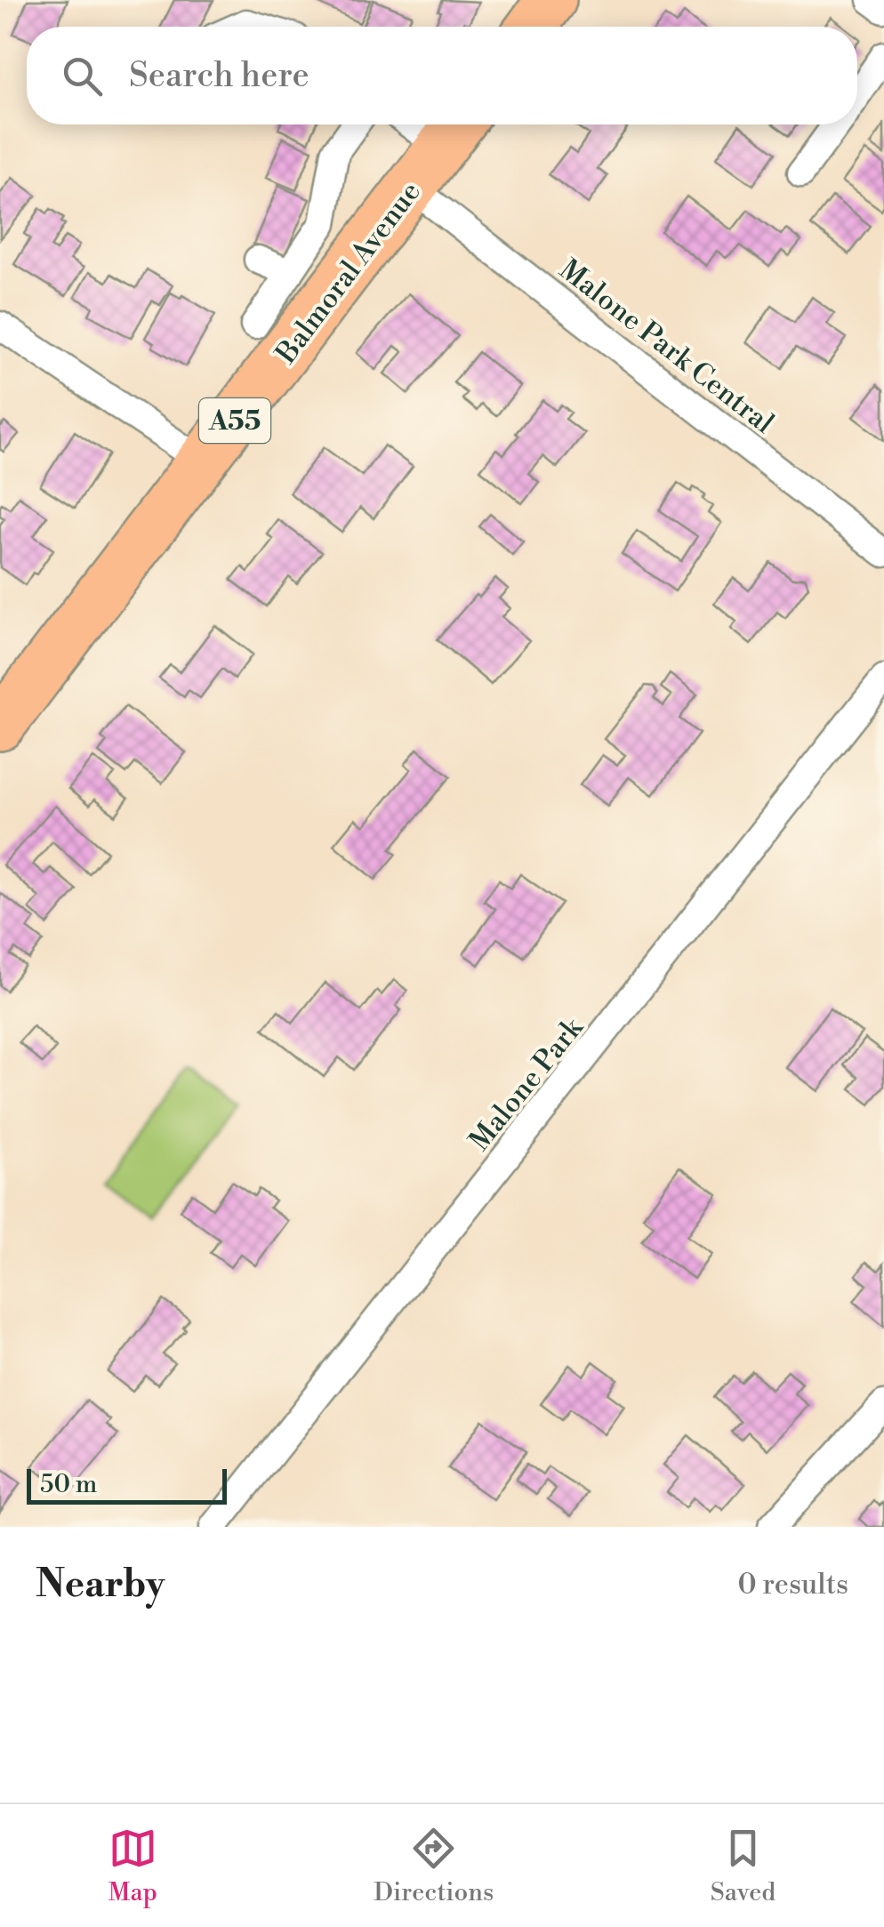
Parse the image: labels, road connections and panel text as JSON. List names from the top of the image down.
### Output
{
  "streets": {
    "highway": ["Balmoral Avenue", "A55"],
    "street": ["Malone Park Central", "Malone Park"]
  },
  "crossings": [
    ["Balmoral Avenue", "Malone Park Central"]
  ],
  "scale_bar": "50 m",
  "page": {
    "search": "Search here",
    "scale": "50 m",
    "heading": ["Nearby", "0 results"],
    "nav": ["Map", "Directions", "Saved"]
  }
}
